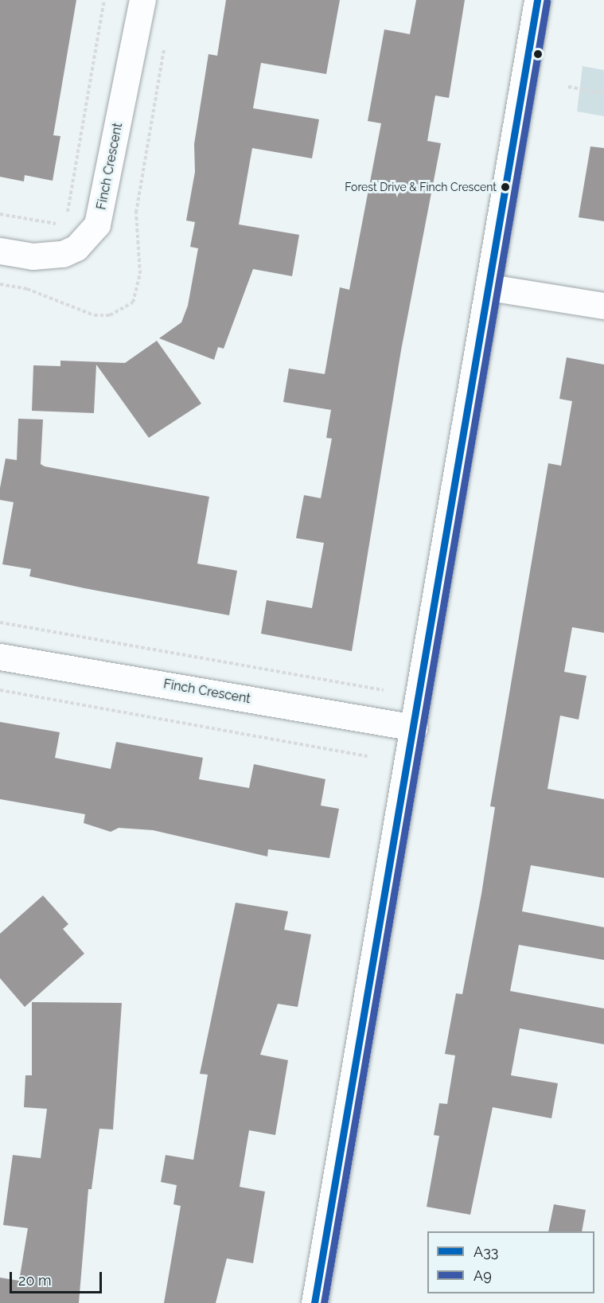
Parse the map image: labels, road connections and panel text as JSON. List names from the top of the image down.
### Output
{
  "streets": {
    "street": ["Finch Crescent"]
  },
  "places": ["Forest Drive & Finch Crescent"],
  "lines": ["transit line A33", "transit line A9"],
  "legend": ["A33", "A9"],
  "scale_bar": "20 m"
}
